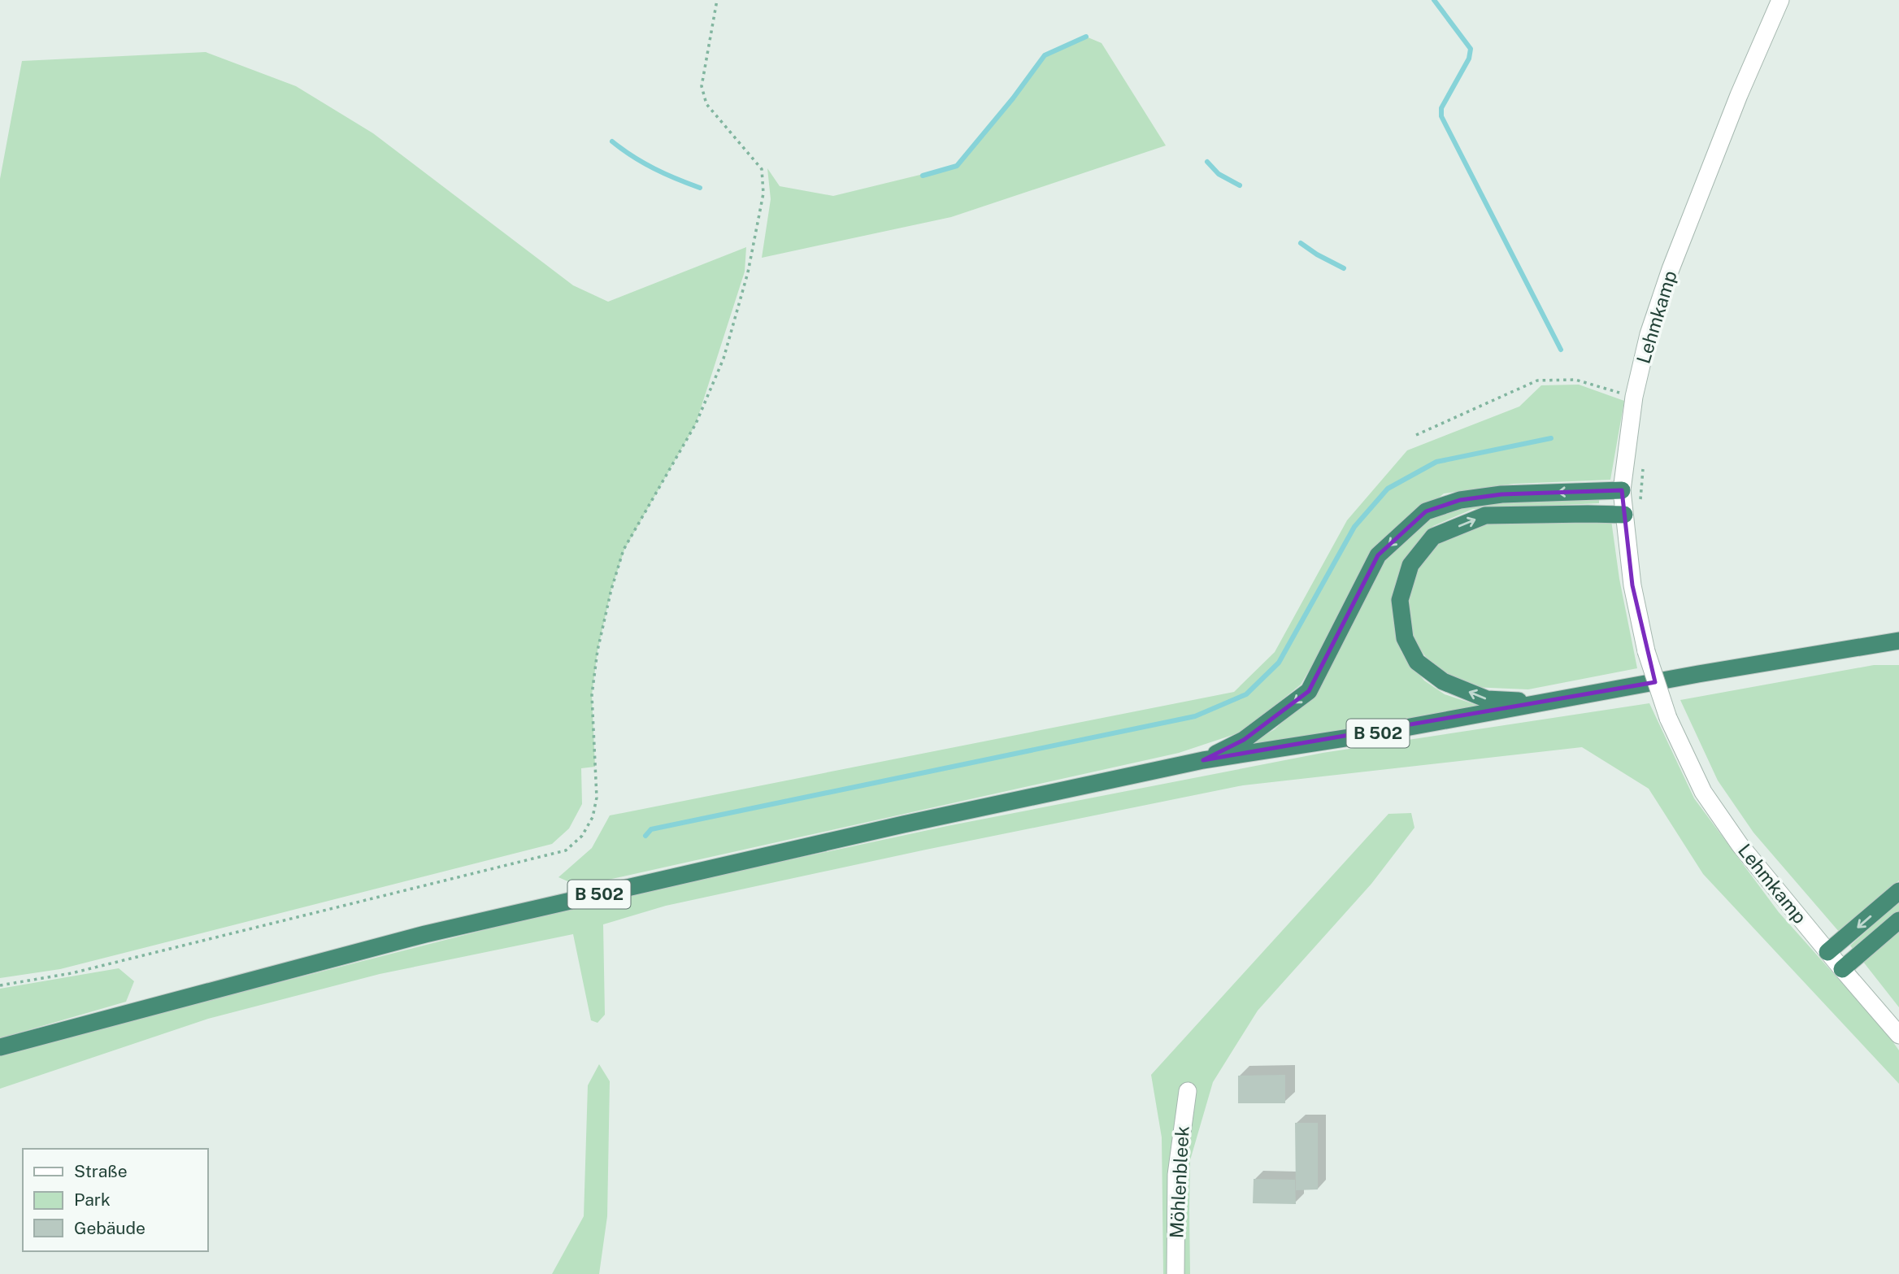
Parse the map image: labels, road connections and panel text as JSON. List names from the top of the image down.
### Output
{
  "streets": {
    "highway": ["B 502"],
    "street": ["Lehmkamp", "Möhlenbleek"]
  },
  "legend": ["Straße", "Park", "Gebäude"]
}
